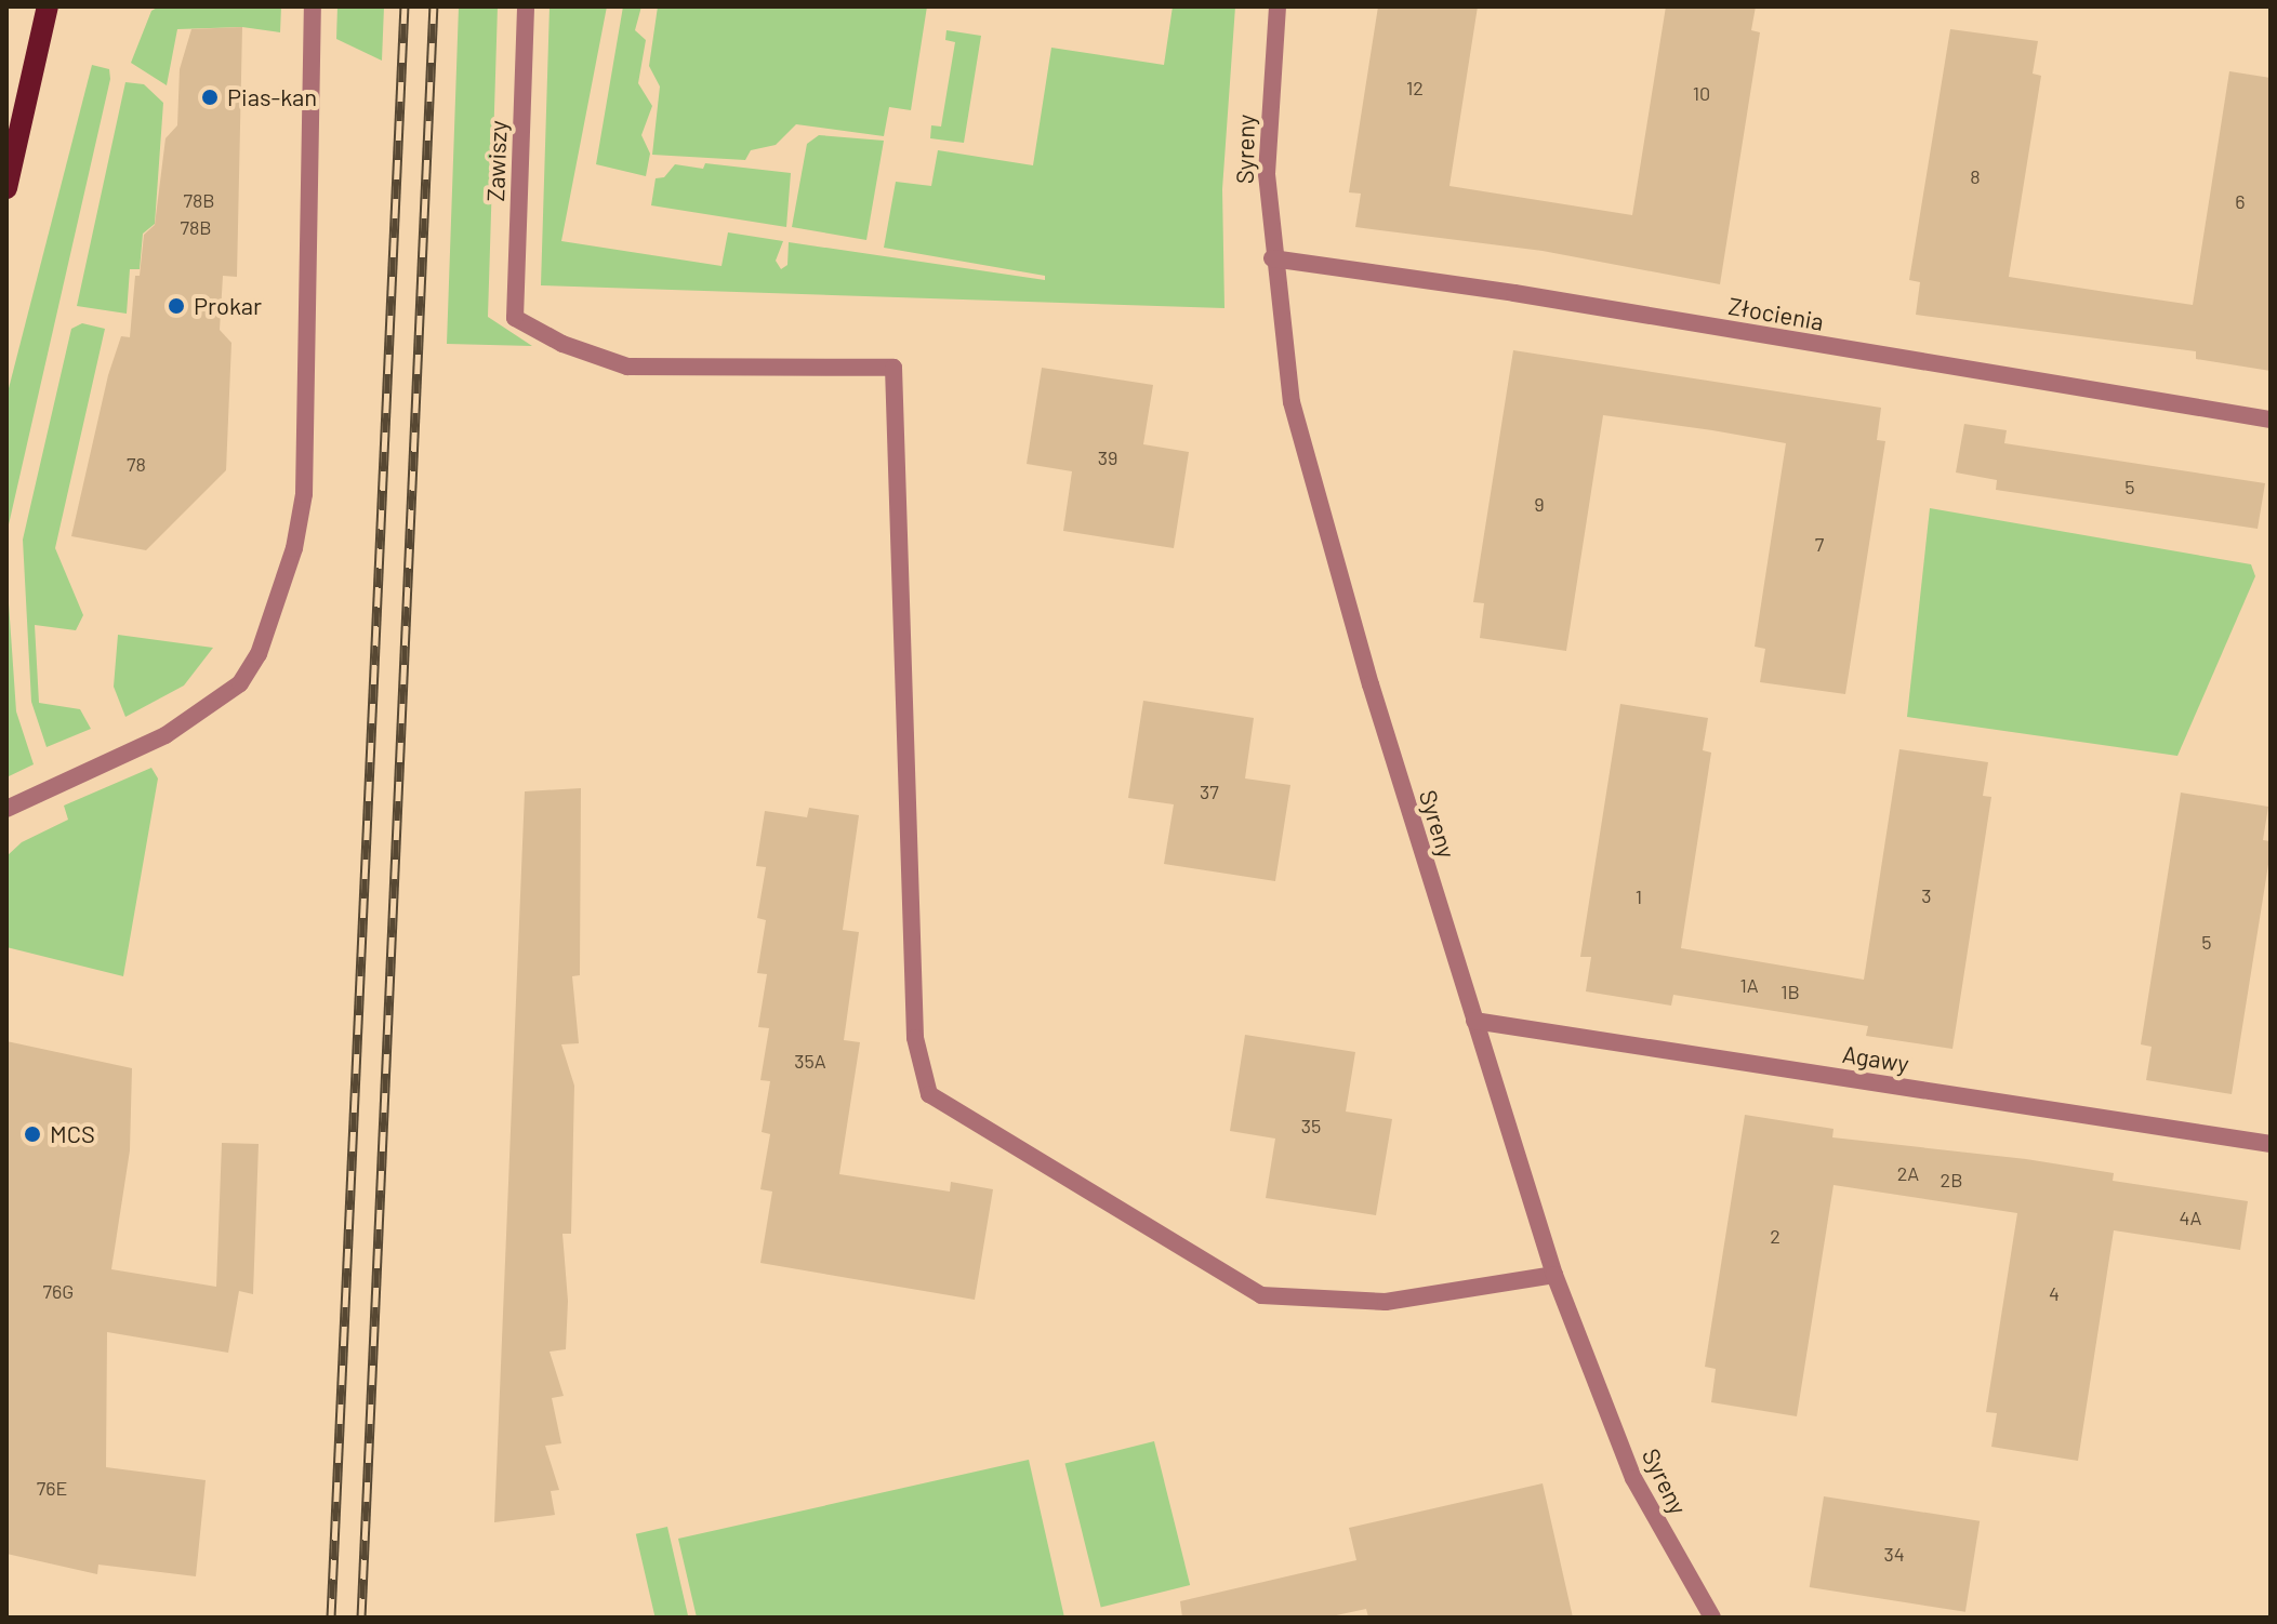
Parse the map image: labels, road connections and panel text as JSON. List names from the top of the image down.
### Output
{
  "streets": {
    "street": [
      "Syreny",
      "Zawiszy",
      "Złocienia",
      "Agawy"
    ]
  },
  "crossings": [
    ["Syreny", "Zawiszy"],
    ["Syreny", "Złocienia"],
    ["Syreny", "Agawy"]
  ],
  "places": ["Pias-kan", "Prokar", "MCS"],
  "house_numbers": [
    "12",
    "10",
    "8",
    "78B",
    "6",
    "78B",
    "39",
    "78",
    "5",
    "9",
    "7",
    "37",
    "3",
    "1",
    "5",
    "1A",
    "1B",
    "35A",
    "35",
    "2A",
    "2B",
    "4A",
    "2",
    "76G",
    "4",
    "76E",
    "34"
  ]
}
